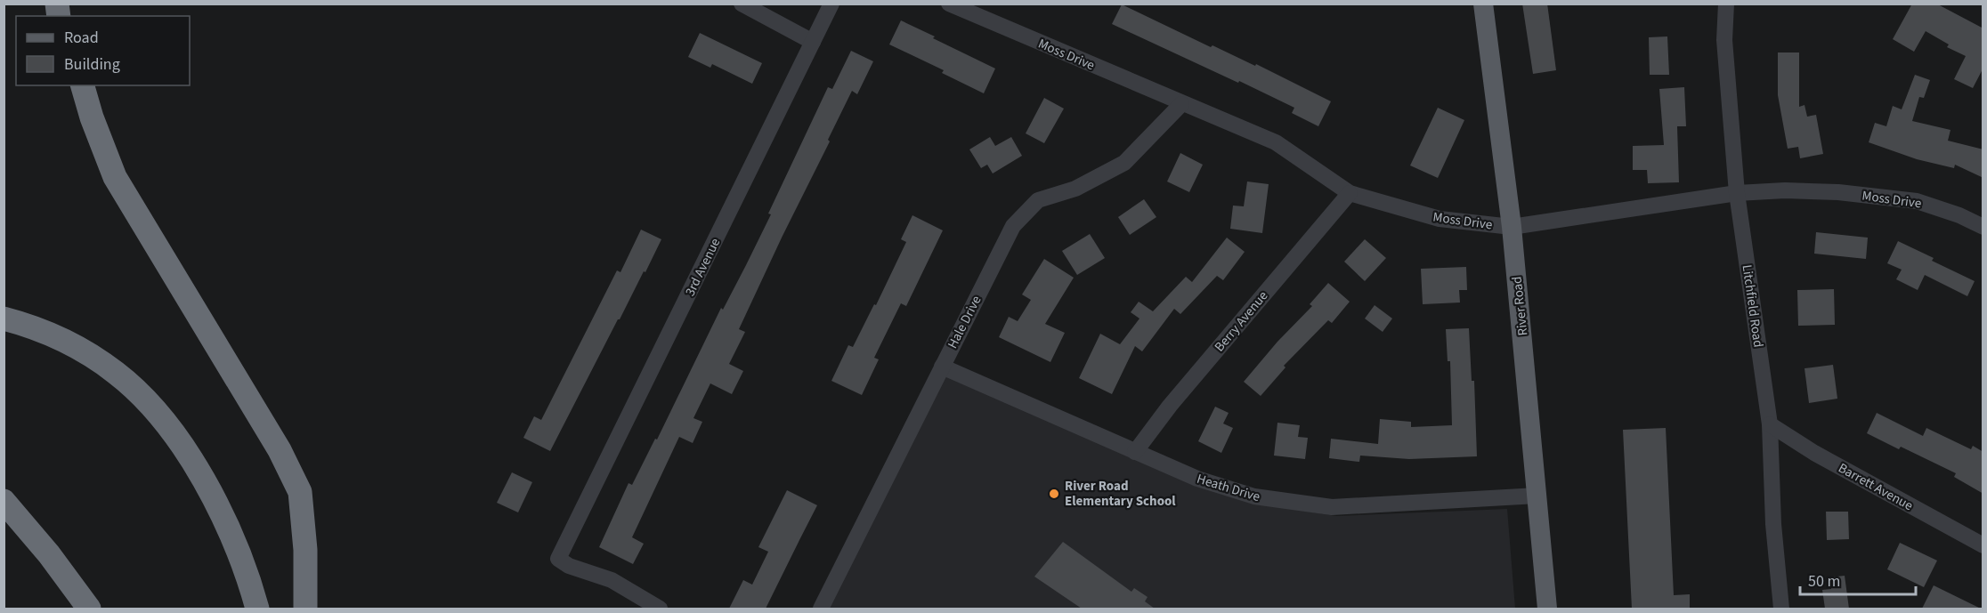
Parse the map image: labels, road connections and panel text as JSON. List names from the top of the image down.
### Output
{
  "streets": {
    "main road": ["River Road"],
    "street": [
      "Moss Drive",
      "3rd Avenue",
      "Litchfield Road",
      "Berry Avenue",
      "Hale Drive",
      "Barrett Avenue",
      "Heath Drive"
    ]
  },
  "crossings": [
    ["Moss Drive", "River Road"],
    ["Moss Drive", "Litchfield Road"],
    ["Moss Drive", "Berry Avenue"],
    ["Moss Drive", "Hale Drive"],
    ["River Road", "Heath Drive"],
    ["Litchfield Road", "Barrett Avenue"],
    ["Berry Avenue", "Heath Drive"],
    ["Hale Drive", "Heath Drive"]
  ],
  "places": ["River Road Elementary School"],
  "legend": ["Road", "Building"],
  "scale_bar": "50 m"
}
